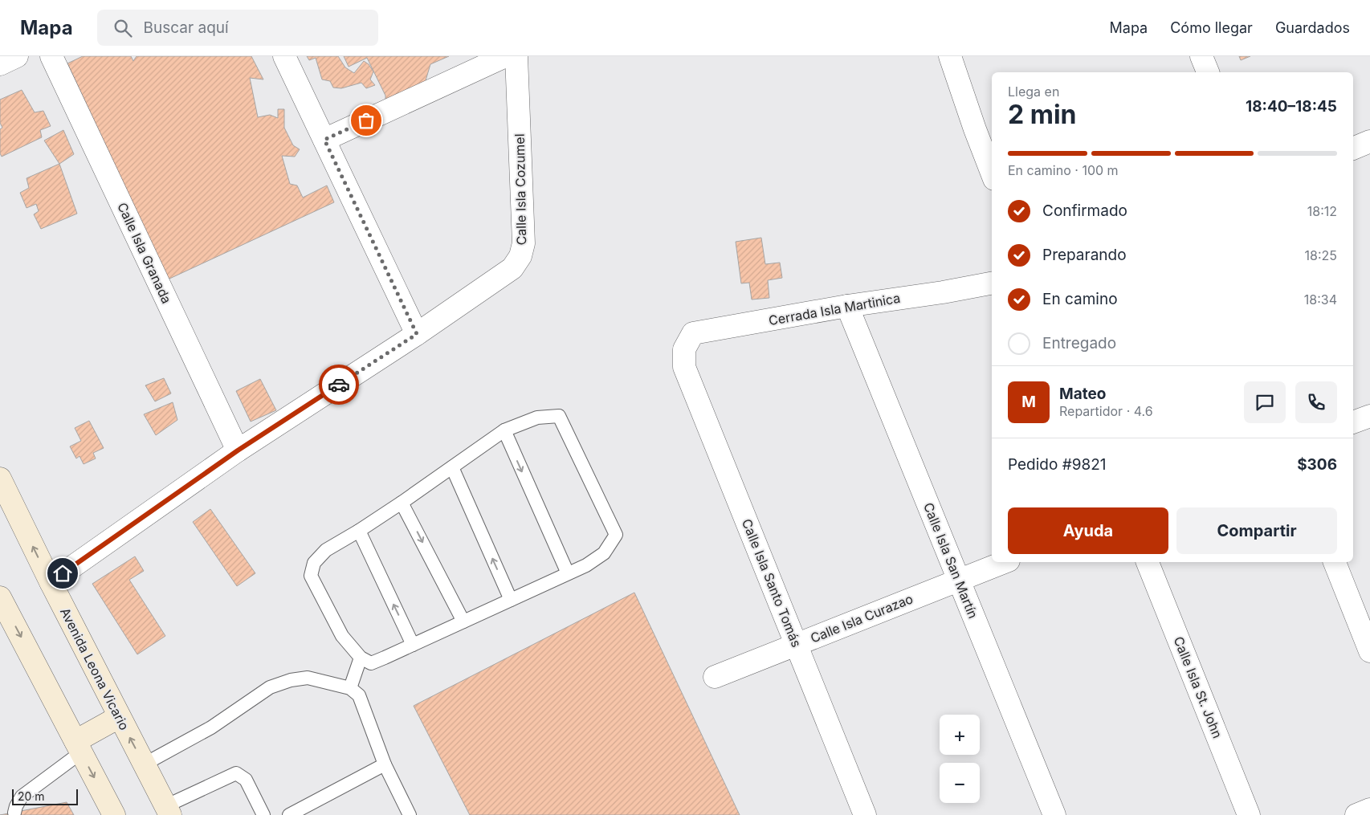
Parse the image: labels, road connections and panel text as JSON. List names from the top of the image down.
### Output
{
  "streets": {
    "street": [
      "Calle Isla Cozumel",
      "Calle Isla Granada",
      "Cerrada Isla Martinica",
      "Calle Isla San Martín",
      "Calle Isla Santo Tomás",
      "Calle Isla Curazao",
      "Avenida Leona Vicario",
      "Calle Isla St. John"
    ]
  },
  "crossings": [
    ["Calle Isla Cozumel", "Calle Isla Granada"],
    ["Calle Isla Cozumel", "Avenida Leona Vicario"],
    ["Cerrada Isla Martinica", "Calle Isla San Martín"],
    ["Cerrada Isla Martinica", "Calle Isla Santo Tomás"],
    ["Calle Isla San Martín", "Calle Isla Curazao"],
    ["Calle Isla Santo Tomás", "Calle Isla Curazao"]
  ],
  "scale_bar": "20 m",
  "page": {
    "header": "Mapa",
    "search": "Buscar aquí",
    "nav": ["Mapa", "Cómo llegar", "Guardados"],
    "heading": ["2 min", "Llega en", "18:40–18:45"],
    "panel": [
      "Mateo",
      "Repartidor · 4.6",
      "Pedido #9821",
      "$306"
    ],
    "bar": "En camino · 100 m",
    "list": [
      ["Confirmado", "18:12"],
      ["Preparando", "18:25"],
      ["En camino", "18:34"],
      "Entregado"
    ],
    "round": "M",
    "buttons": ["Ayuda", "Compartir"],
    "map_buttons": ["+", "−"],
    "scale": "20 m"
  }
}
